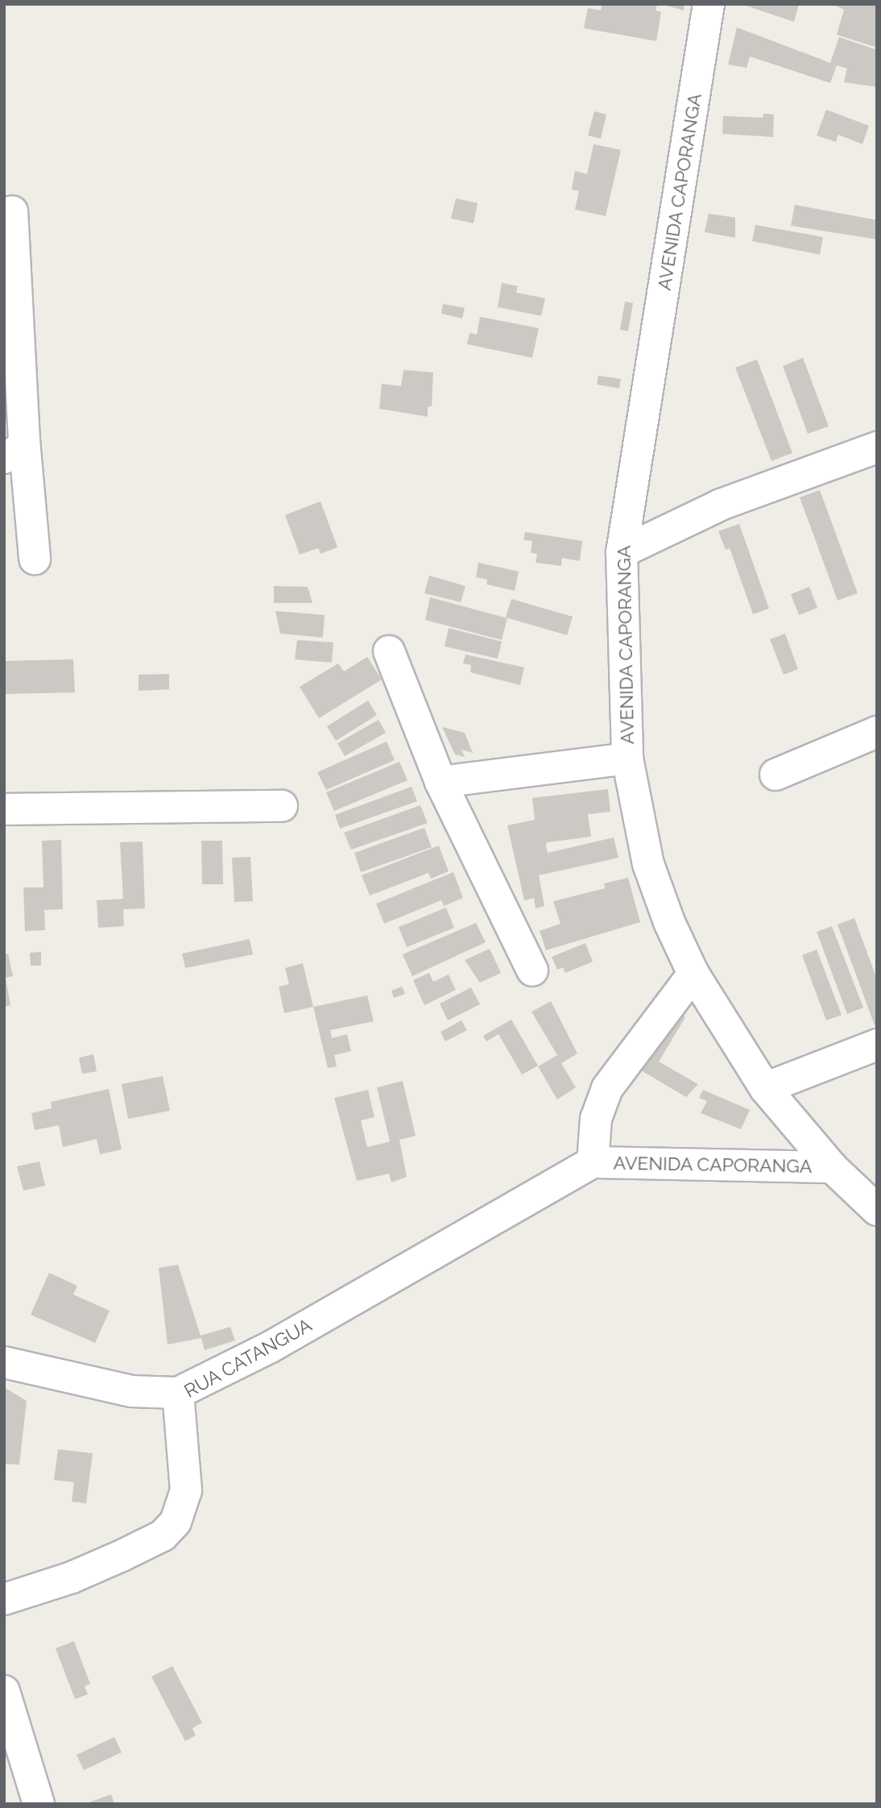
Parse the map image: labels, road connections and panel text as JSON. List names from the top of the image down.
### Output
{
  "streets": {
    "street": ["AVENIDA CAPORANGA", "RUA CATANGUA"]
  },
  "crossings": [
    ["AVENIDA CAPORANGA", "RUA CATANGUA"]
  ]
}
